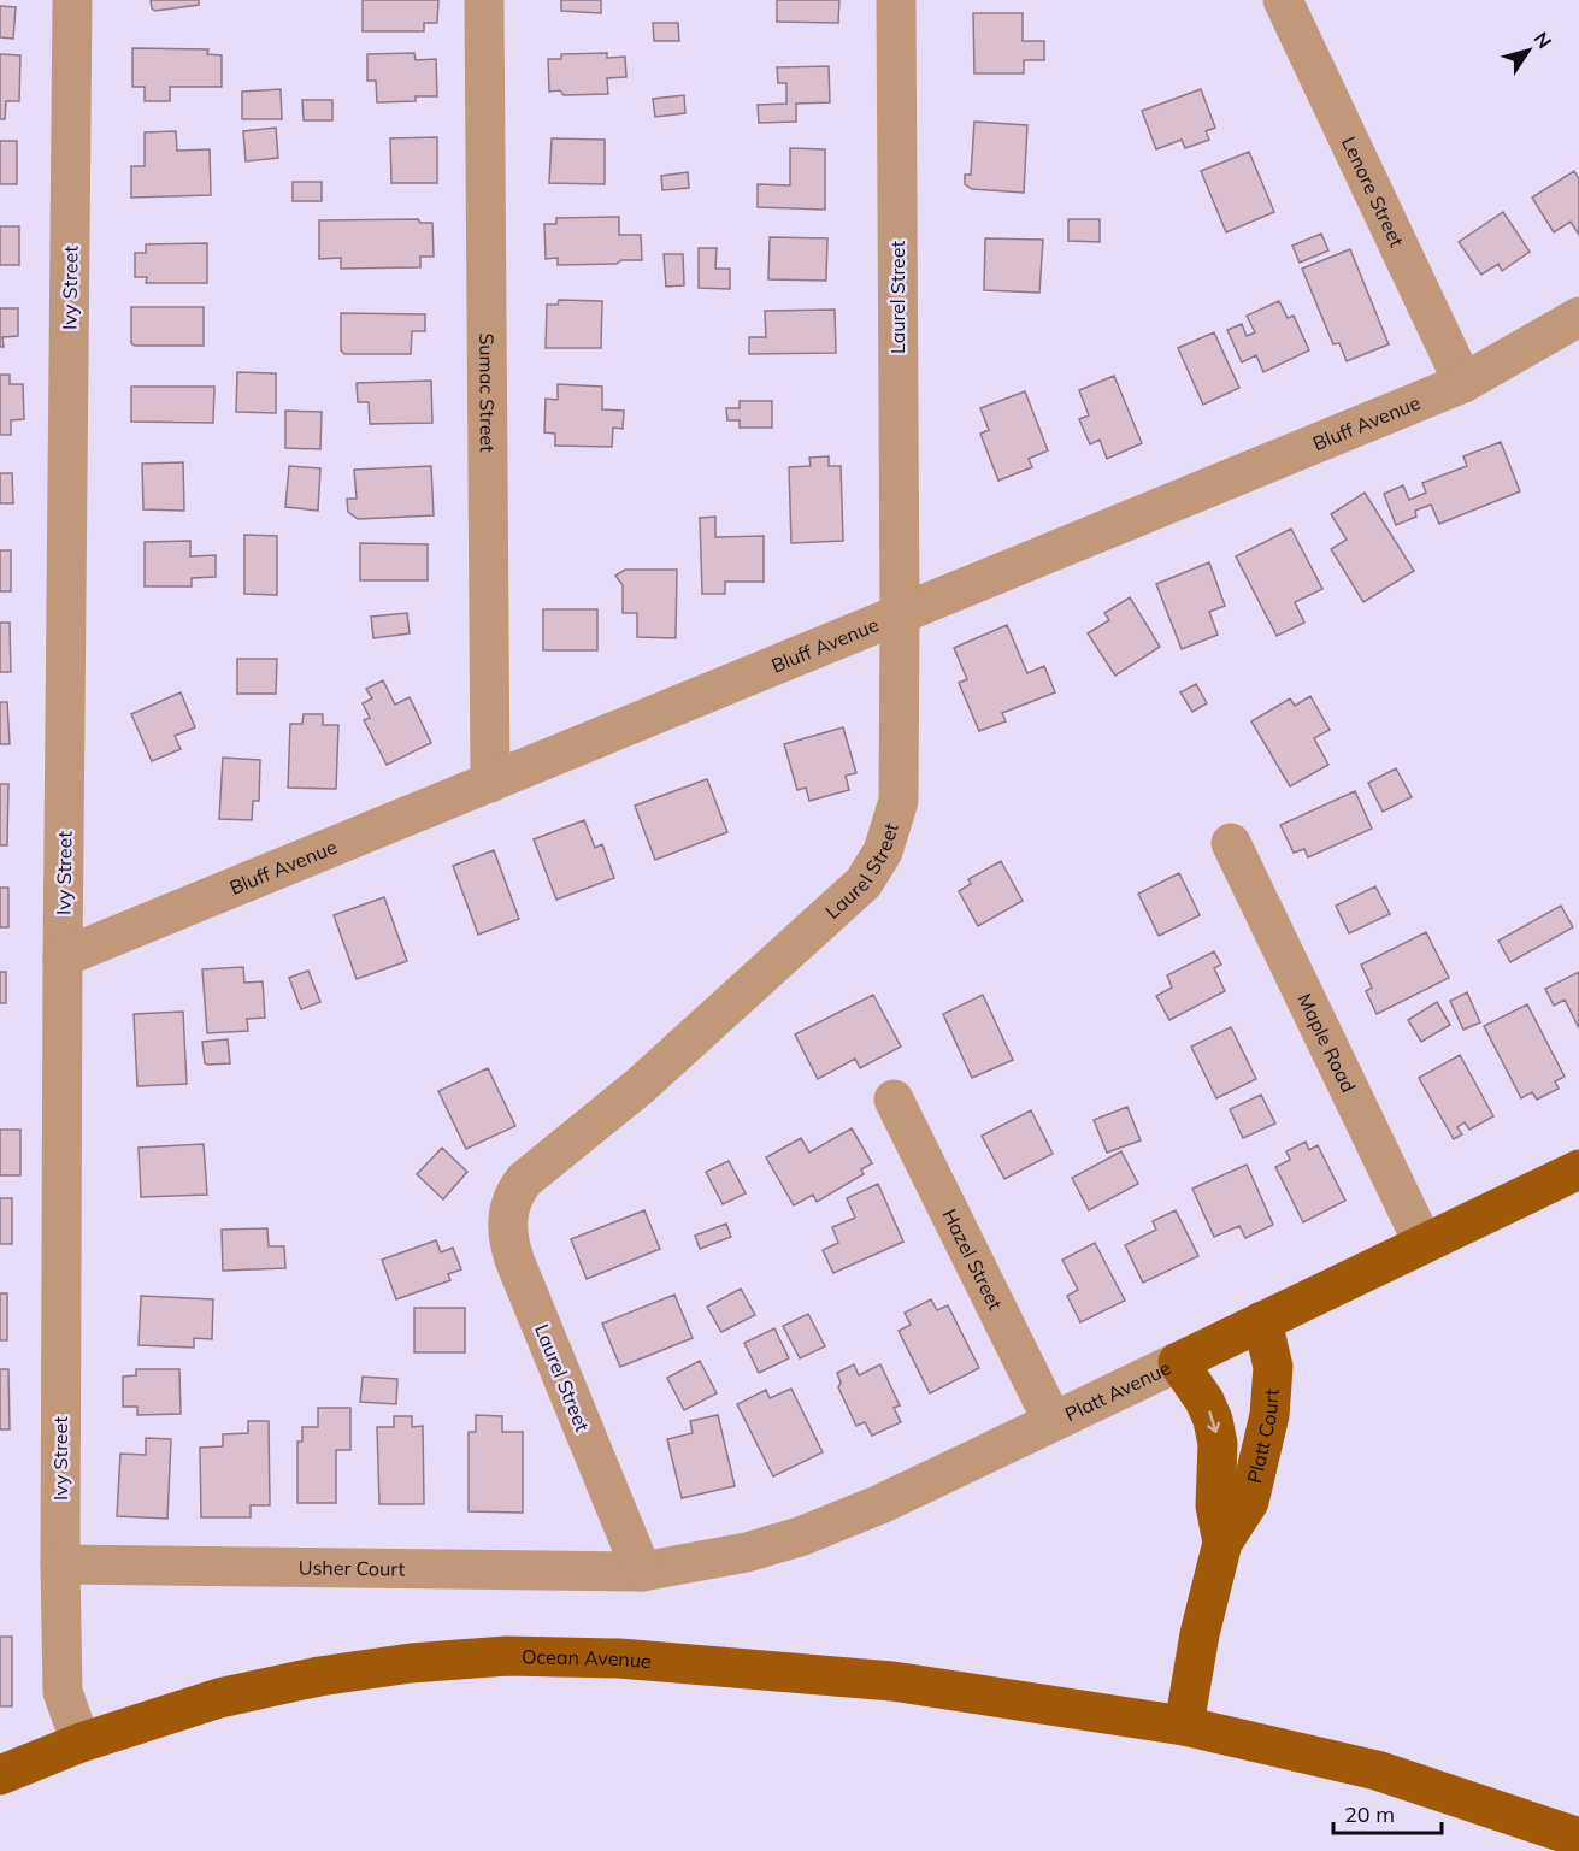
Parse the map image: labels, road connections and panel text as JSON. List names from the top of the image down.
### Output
{
  "streets": {
    "main road": ["Platt Avenue", "Platt Court", "Ocean Avenue"],
    "street": [
      "Lenore Street",
      "Ivy Street",
      "Laurel Street",
      "Sumac Street",
      "Bluff Avenue",
      "Maple Road",
      "Hazel Street",
      "Usher Court"
    ]
  },
  "crossings": [
    ["Lenore Street", "Bluff Avenue"],
    ["Ivy Street", "Bluff Avenue"],
    ["Ivy Street", "Usher Court"],
    ["Ivy Street", "Ocean Avenue"],
    ["Laurel Street", "Bluff Avenue"],
    ["Laurel Street", "Platt Avenue"],
    ["Laurel Street", "Usher Court"],
    ["Sumac Street", "Bluff Avenue"],
    ["Maple Road", "Platt Avenue"],
    ["Hazel Street", "Platt Avenue"],
    ["Platt Avenue", "Platt Court"],
    ["Platt Avenue", "Usher Court"],
    ["Platt Court", "Ocean Avenue"]
  ],
  "scale_bar": "20 m",
  "north": "top right"
}
